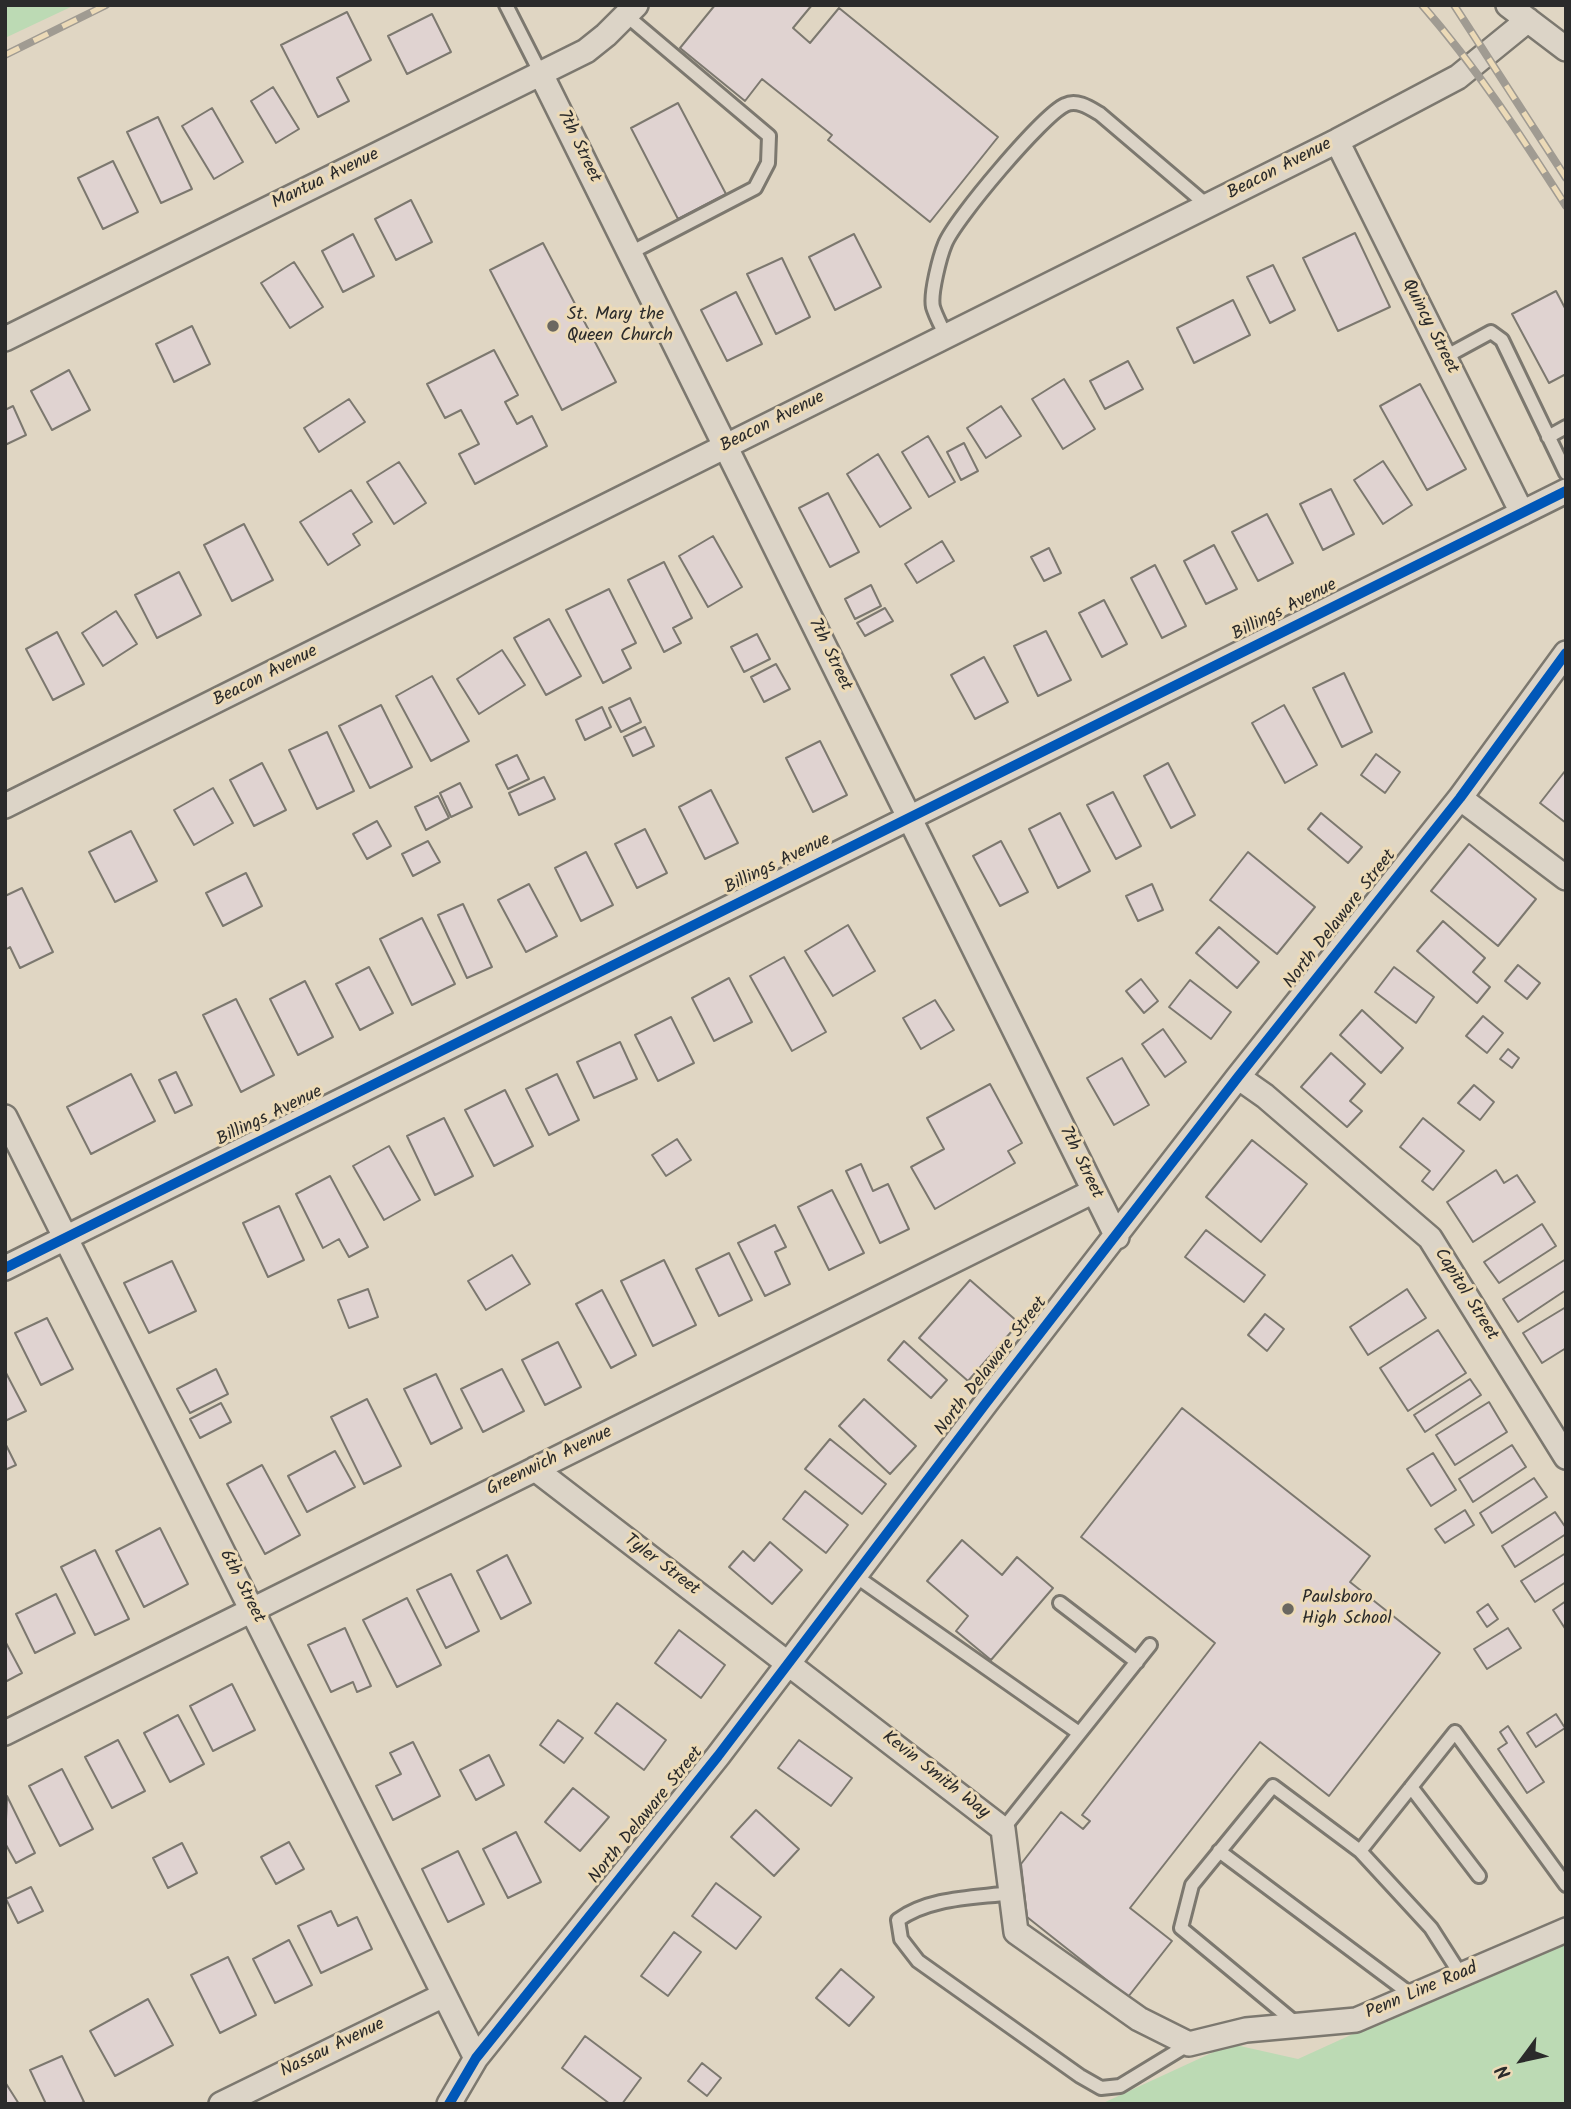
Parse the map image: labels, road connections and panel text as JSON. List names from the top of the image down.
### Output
{
  "streets": {
    "street": [
      "7th Street",
      "Beacon Avenue",
      "Mantua Avenue",
      "Quincy Street",
      "Billings Avenue",
      "North Delaware Street",
      "Capitol Street",
      "Greenwich Avenue",
      "Tyler Street",
      "6th Street",
      "Kevin Smith Way",
      "Penn Line Road",
      "Nassau Avenue"
    ]
  },
  "crossings": [
    ["7th Street", "Beacon Avenue"],
    ["7th Street", "Mantua Avenue"],
    ["7th Street", "Billings Avenue"],
    ["7th Street", "North Delaware Street"],
    ["7th Street", "Greenwich Avenue"],
    ["Beacon Avenue", "Quincy Street"],
    ["Quincy Street", "Billings Avenue"],
    ["Billings Avenue", "6th Street"],
    ["North Delaware Street", "Capitol Street"],
    ["North Delaware Street", "Tyler Street"],
    ["North Delaware Street", "6th Street"],
    ["North Delaware Street", "Kevin Smith Way"],
    ["Greenwich Avenue", "Tyler Street"],
    ["Greenwich Avenue", "6th Street"],
    ["Tyler Street", "Kevin Smith Way"],
    ["6th Street", "Nassau Avenue"],
    ["Kevin Smith Way", "Penn Line Road"]
  ],
  "places": ["St. Mary the Queen Church", "Paulsboro High School"],
  "north": "bottom left"
}
